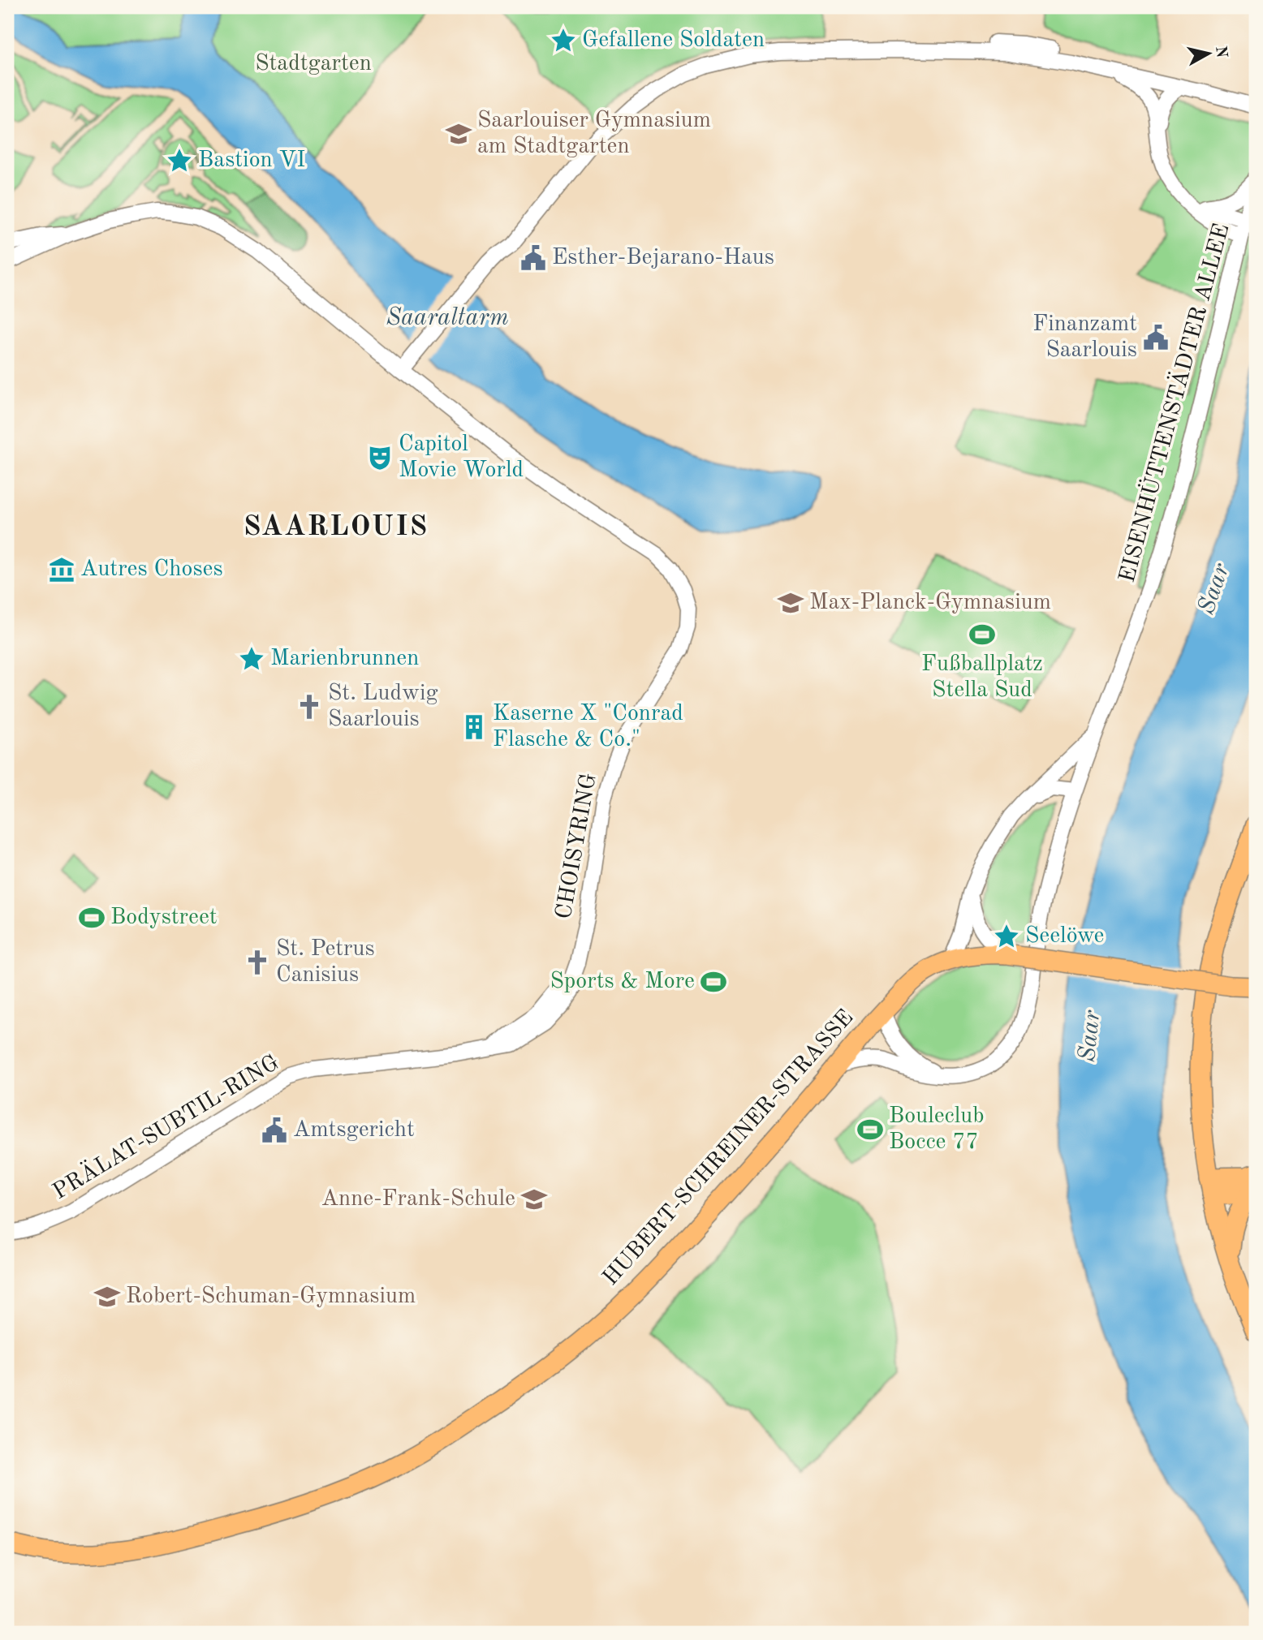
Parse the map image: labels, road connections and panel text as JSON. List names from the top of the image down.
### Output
{
  "streets": {
    "main road": ["HUBERT-SCHREINER-STRASSE"],
    "street": ["EISENHÜTTENSTÄDTER ALLEE", "CHOISYRING", "PRÄLAT-SUBTIL-RING"]
  },
  "crossings": [
    ["EISENHÜTTENSTÄDTER ALLEE", "HUBERT-SCHREINER-STRASSE"],
    ["CHOISYRING", "PRÄLAT-SUBTIL-RING"]
  ],
  "districts": ["SAARLOUIS"],
  "water": ["Saaraltarm", "Saar"],
  "parks": ["Stadtgarten"],
  "places": {
    "place": [
      "Gefallene Soldaten",
      "Bastion VI",
      "Marienbrunnen",
      "Seelöwe"
    ],
    "school or university": [
      "Saarlouiser Gymnasium am Stadtgarten",
      "Max-Planck-Gymnasium",
      "Anne-Frank-Schule",
      "Robert-Schuman-Gymnasium"
    ],
    "public building": ["Esther-Bejarano-Haus", "Finanzamt Saarlouis", "Amtsgericht"],
    "theatre": ["Capitol Movie World"],
    "museum": ["Autres Choses"],
    "sports": [
      "Fußballplatz Stella Sud",
      "Bodystreet",
      "Sports & More",
      "Bouleclub Bocce 77"
    ],
    "church": ["St. Ludwig Saarlouis", "St. Petrus Canisius"],
    "building": ["Kaserne X \"Conrad Flasche & Co.\""]
  },
  "north": "right"
}
